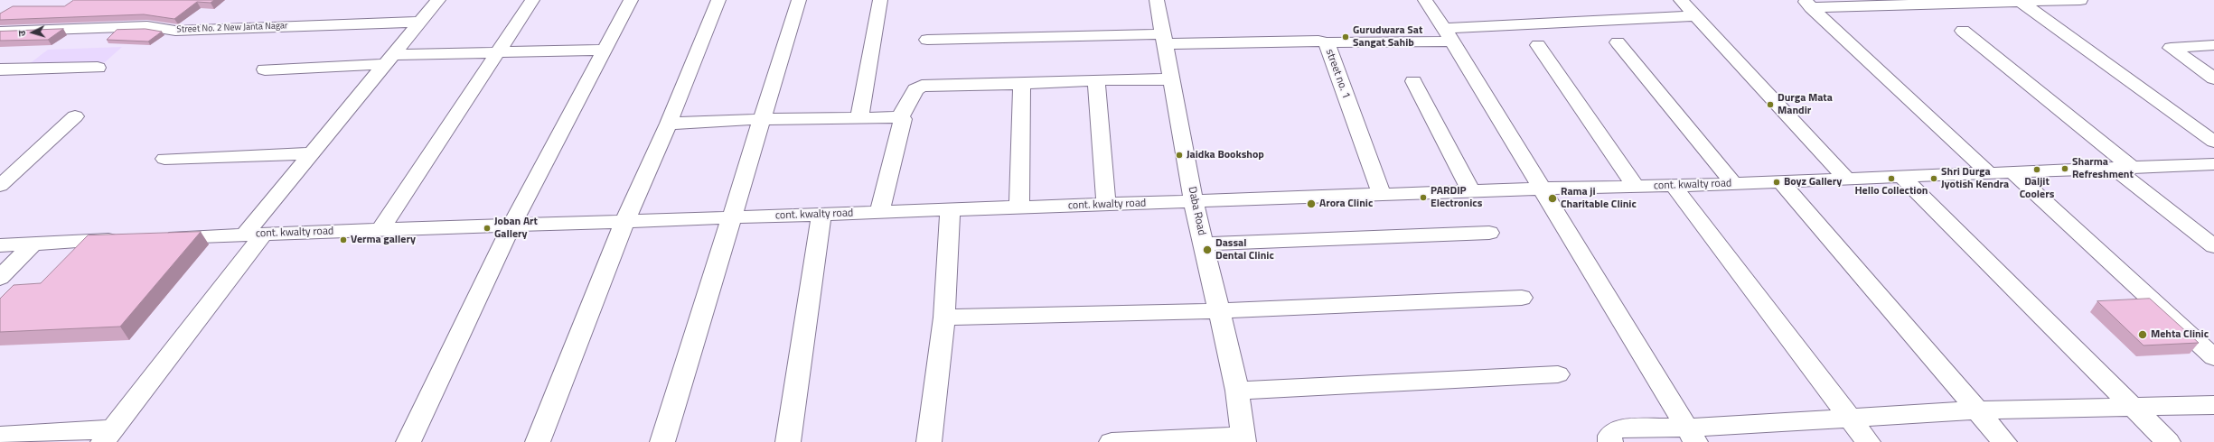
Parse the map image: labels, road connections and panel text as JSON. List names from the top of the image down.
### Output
{
  "streets": {
    "street": [
      "Street No. 2 New Janta Nagar",
      "street no. 1",
      "cont. kwalty road",
      "Daba Road"
    ]
  },
  "crossings": [
    ["street no. 1", "cont. kwalty road"],
    ["street no. 1", "Daba Road"],
    ["cont. kwalty road", "Daba Road"]
  ],
  "places": [
    "Gurudwara Sat Sangat Sahib",
    "Durga Mata Mandir",
    "Jaidka Bookshop",
    "Sharma Refreshment",
    "Daljit Coolers",
    "Hello Collection",
    "Shri Durga Jyotish Kendra",
    "Boyz Gallery",
    "PARDIP Electronics",
    "Rama ji Charitable Clinic",
    "Arora Clinic",
    "Joban Art Gallery",
    "Verma gallery",
    "Dassal Dental Clinic",
    "Mehta Clinic"
  ],
  "north": "left"
}
